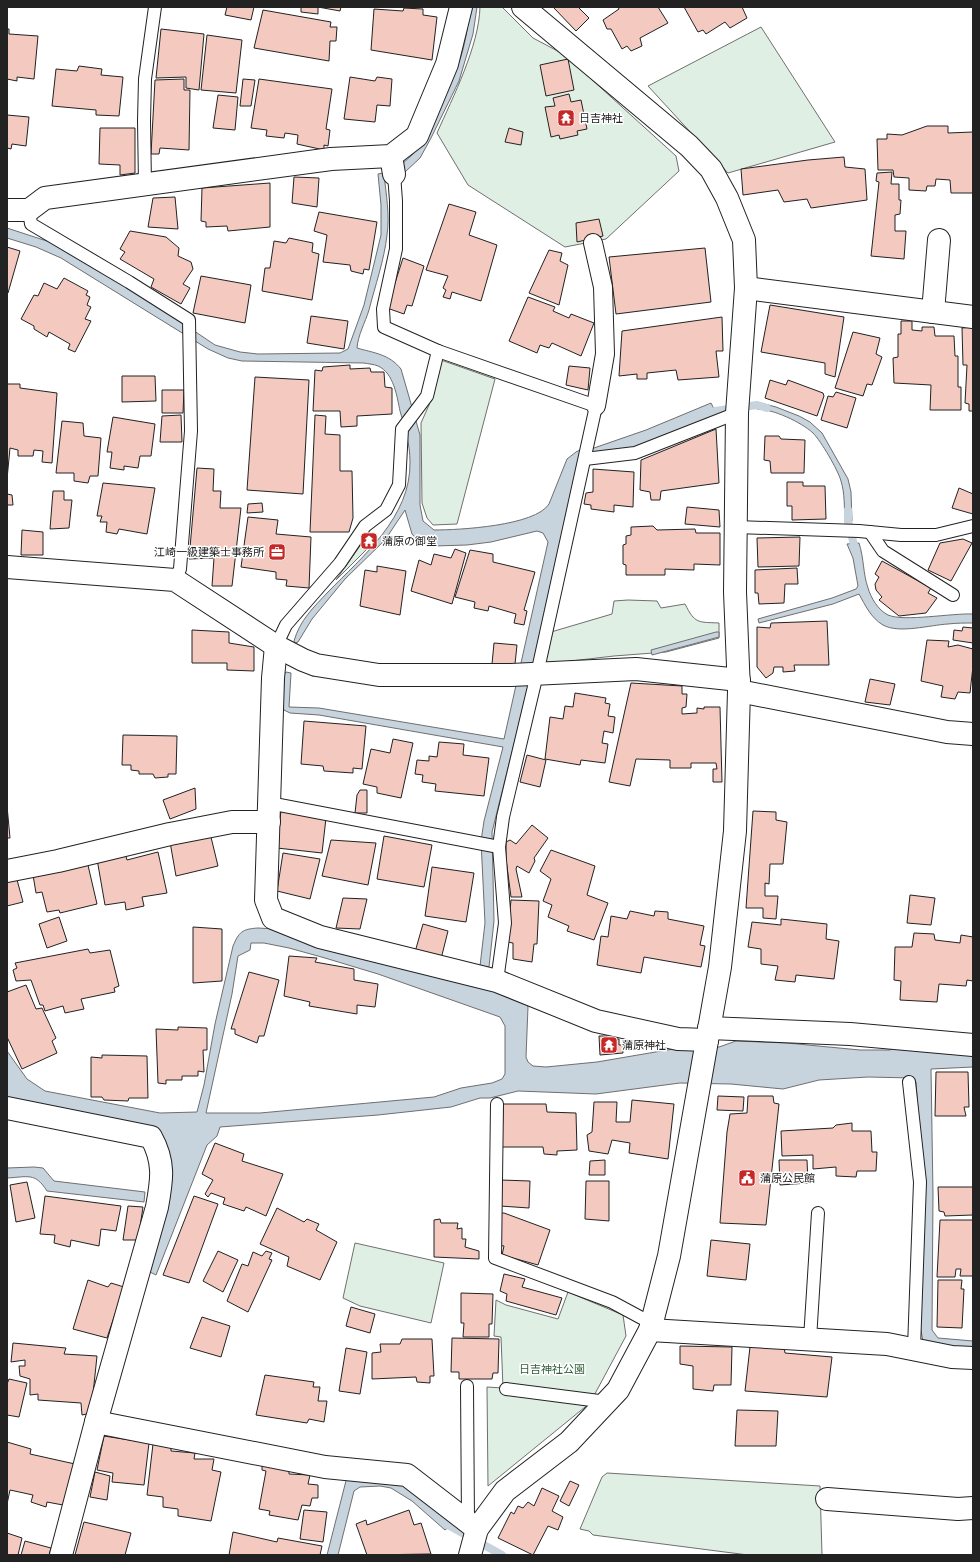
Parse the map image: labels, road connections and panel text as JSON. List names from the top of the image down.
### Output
{
  "parks": ["日吉神社公園"],
  "places": {
    "temple": ["日吉神社", "蒲原の御堂", "蒲原神社"],
    "office": ["江崎一級建築士事務所"],
    "public building": ["蒲原公民館"]
  }
}
